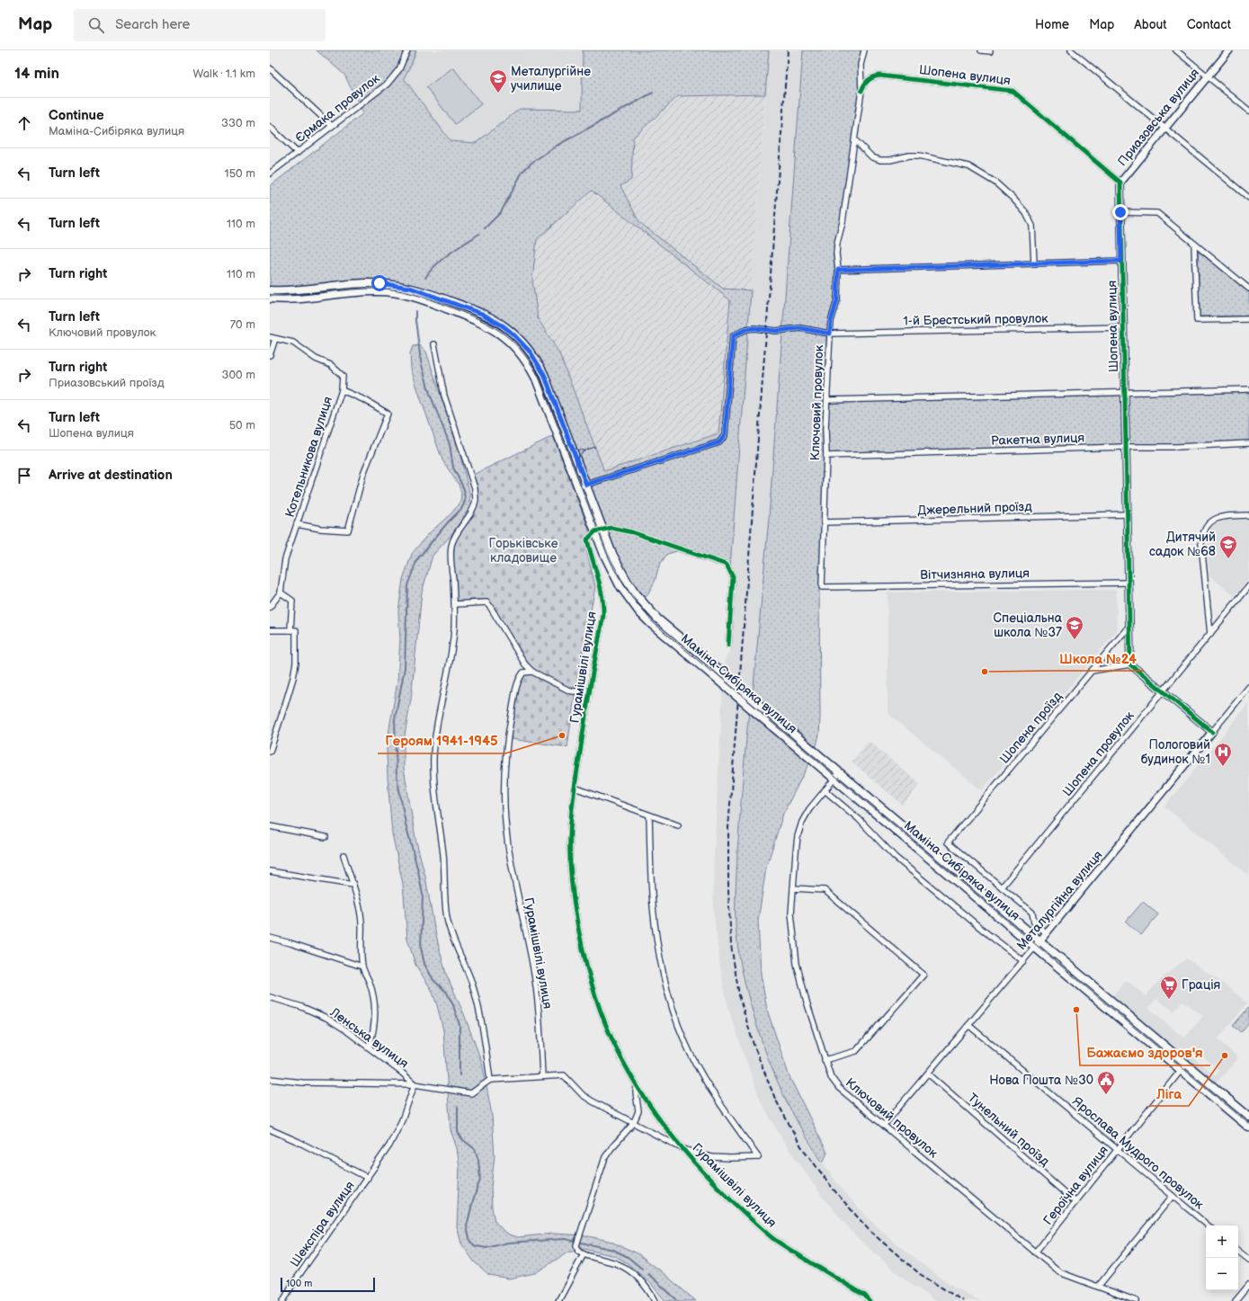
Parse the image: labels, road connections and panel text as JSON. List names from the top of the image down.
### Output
{
  "streets": {
    "main road": ["Маміна-Сибіряка вулиця"],
    "street": [
      "Шопена вулиця",
      "Єрмака провулок",
      "Приазовська вулиця",
      "1-й Брестський провулок",
      "Ключовий провулок",
      "Ракетна вулиця",
      "Котельникова вулиця",
      "Джерельний проїзд",
      "Вітчизняна вулиця",
      "Гурамішвілі вулиця",
      "Шопена проїзд",
      "Шопена провулок",
      "Металургійна вулиця",
      "Ленська вулиця",
      "Тунельний проїзд",
      "Ярослава Мудрого провулок",
      "Героїчна вулиця",
      "Шекспіра вулиця"
    ]
  },
  "crossings": [
    ["Шопена вулиця", "Приазовська вулиця"],
    ["Шопена вулиця", "1-й Брестський провулок"],
    ["Шопена вулиця", "Ключовий провулок"],
    ["Шопена вулиця", "Ракетна вулиця"],
    ["Шопена вулиця", "Джерельний проїзд"],
    ["Шопена вулиця", "Вітчизняна вулиця"],
    ["Шопена вулиця", "Шопена проїзд"],
    ["1-й Брестський провулок", "Ключовий провулок"],
    ["1-й Брестський провулок", "Маміна-Сибіряка вулиця"],
    ["Ключовий провулок", "Ракетна вулиця"],
    ["Ключовий провулок", "Джерельний проїзд"],
    ["Ключовий провулок", "Вітчизняна вулиця"],
    ["Ключовий провулок", "Маміна-Сибіряка вулиця"],
    ["Ключовий провулок", "Металургійна вулиця"],
    ["Ключовий провулок", "Героїчна вулиця"],
    ["Гурамішвілі вулиця", "Маміна-Сибіряка вулиця"],
    ["Маміна-Сибіряка вулиця", "Металургійна вулиця"],
    ["Маміна-Сибіряка вулиця", "Героїчна вулиця"],
    ["Шопена проїзд", "Шопена провулок"],
    ["Металургійна вулиця", "Тунельний проїзд"],
    ["Металургійна вулиця", "Ярослава Мудрого провулок"],
    ["Ленська вулиця", "Шекспіра вулиця"],
    ["Тунельний проїзд", "Героїчна вулиця"],
    ["Ярослава Мудрого провулок", "Героїчна вулиця"]
  ],
  "parks": ["Горьківське кладовище"],
  "places": {
    "school or university": ["Металургійне училище", "Дитячий садок №68", "Спеціальна школа №37"],
    "other": [
      "Школа №24",
      "Героям 1941-1945",
      "Бажаємо здоров'я",
      "Ліга"
    ],
    "hospital": ["Пологовий будинок №1"],
    "supermarket": ["Грація"],
    "public building": ["Нова Пошта №30"]
  },
  "scale_bar": "100 m",
  "page": {
    "header": "Map",
    "search": "Search here",
    "nav": [
      "Home",
      "Map",
      "About",
      "Contact"
    ],
    "heading": ["14 min", "Walk · 1.1 km"],
    "list": [
      ["Continue", "Маміна-Сибіряка вулиця", "330 m"],
      ["Turn left", "150 m"],
      ["Turn left", "110 m"],
      ["Turn right", "110 m"],
      ["Turn left", "Ключовий провулок", "70 m"],
      ["Turn right", "Приазовський проїзд", "300 m"],
      ["Turn left", "Шопена вулиця", "50 m"],
      "Arrive at destination"
    ],
    "map_buttons": ["+", "−"],
    "scale": "100 m"
  }
}
